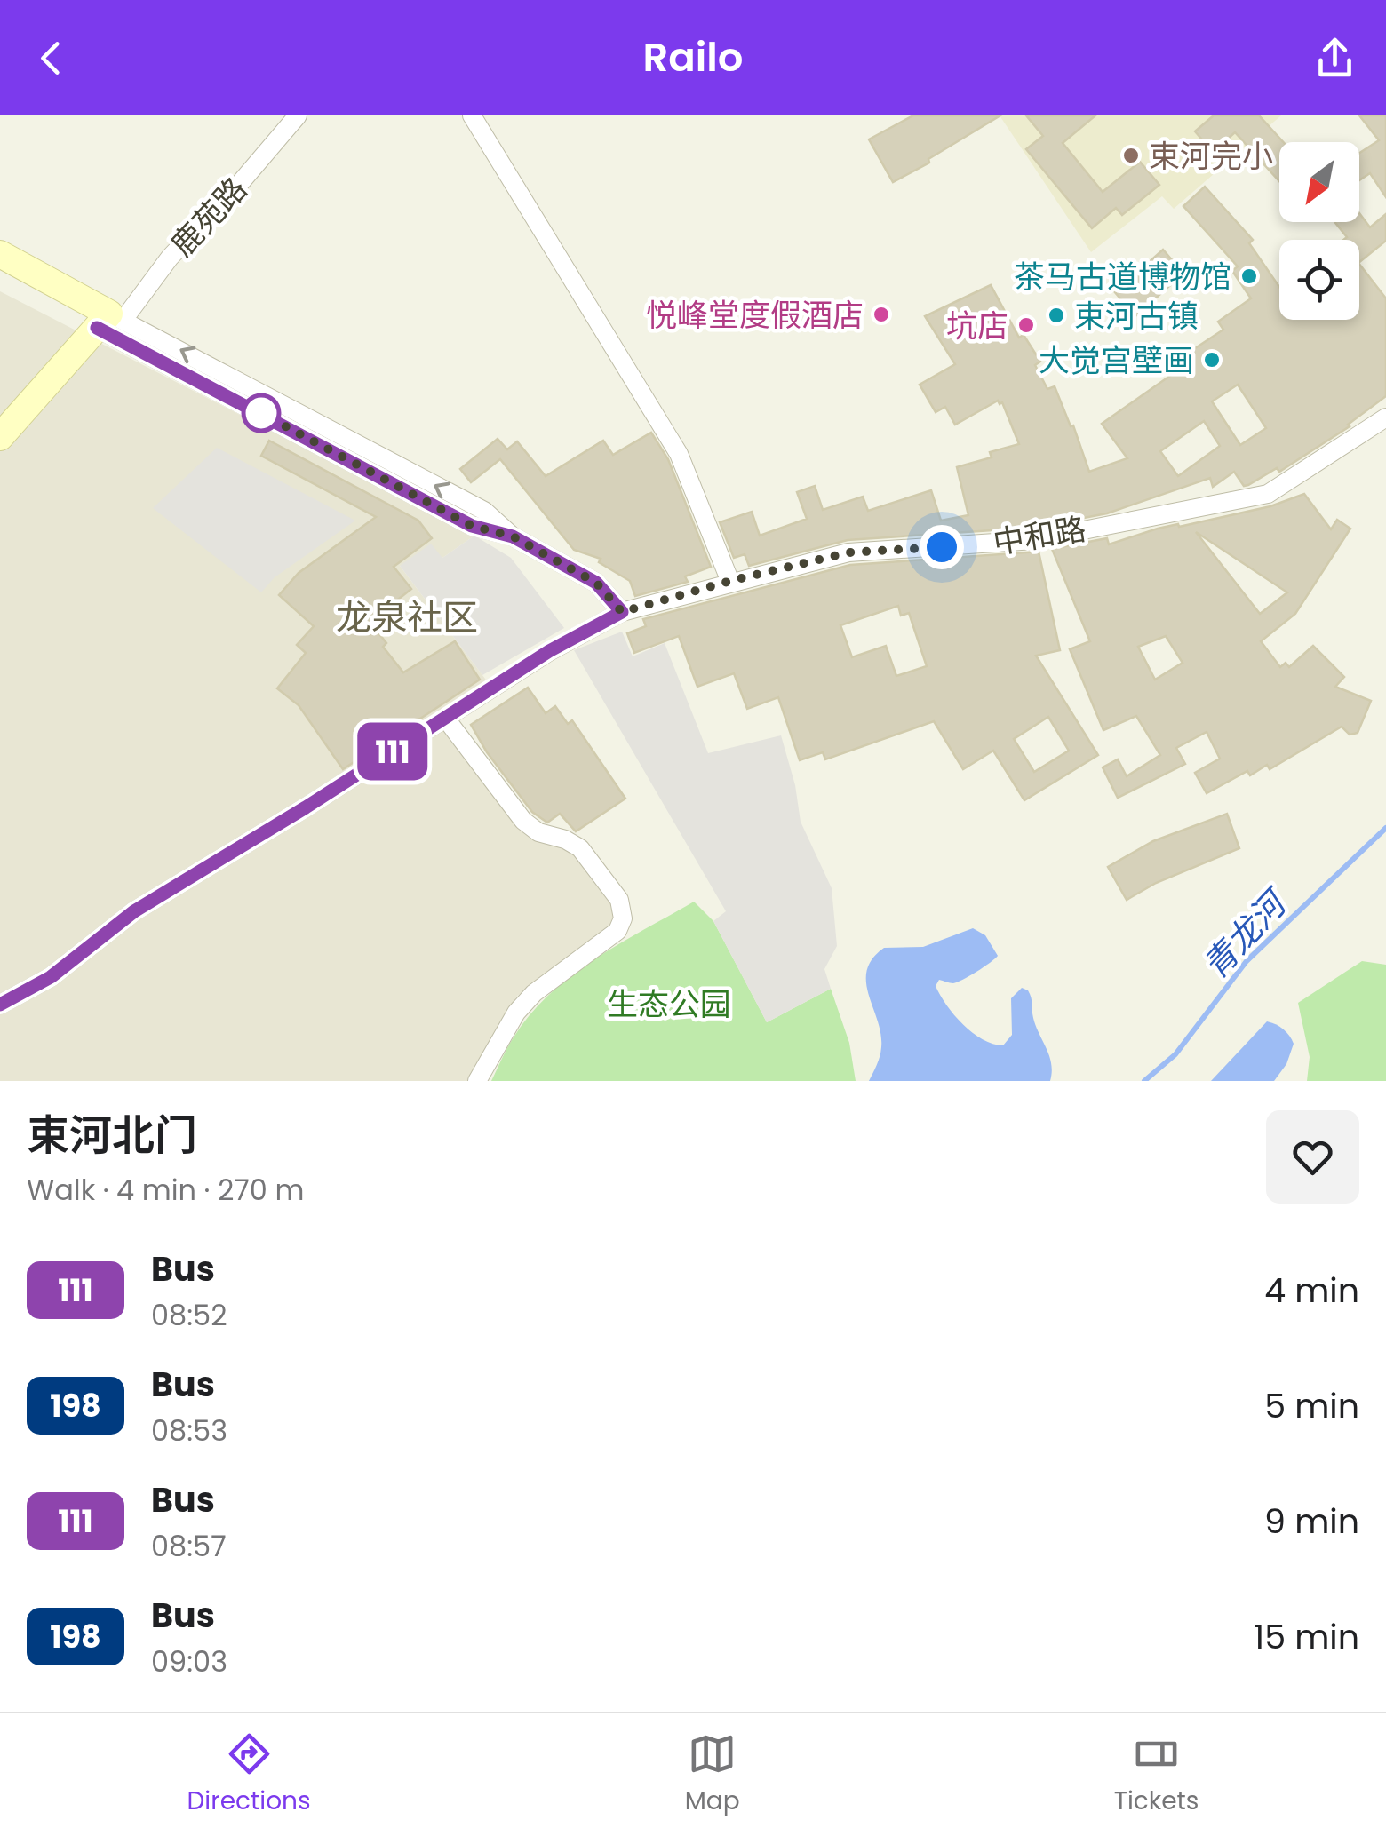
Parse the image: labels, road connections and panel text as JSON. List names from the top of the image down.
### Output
{
  "streets": {
    "street": ["鹿苑路", "中和路"]
  },
  "districts": ["龙泉社区"],
  "water": ["青龙河"],
  "parks": ["生态公园"],
  "places": [
    "束河完小",
    "茶马古道博物馆",
    "悦峰堂度假酒店",
    "束河古镇",
    "坑店",
    "大觉宫壁画"
  ],
  "lines": ["bus line 111"],
  "north": "bottom left",
  "page": {
    "header": "Railo",
    "on_map": "111",
    "heading": ["束河北门", "Walk · 4 min · 270 m"],
    "list": [
      {
        "mark": "111",
        "name": "Bus",
        "note": "08:52",
        "value": "4 min"
      },
      {
        "mark": "198",
        "name": "Bus",
        "note": "08:53",
        "value": "5 min"
      },
      {
        "mark": "111",
        "name": "Bus",
        "note": "08:57",
        "value": "9 min"
      },
      {
        "mark": "198",
        "name": "Bus",
        "note": "09:03",
        "value": "15 min"
      }
    ],
    "tabs": ["Directions", "Map", "Tickets"]
  }
}
